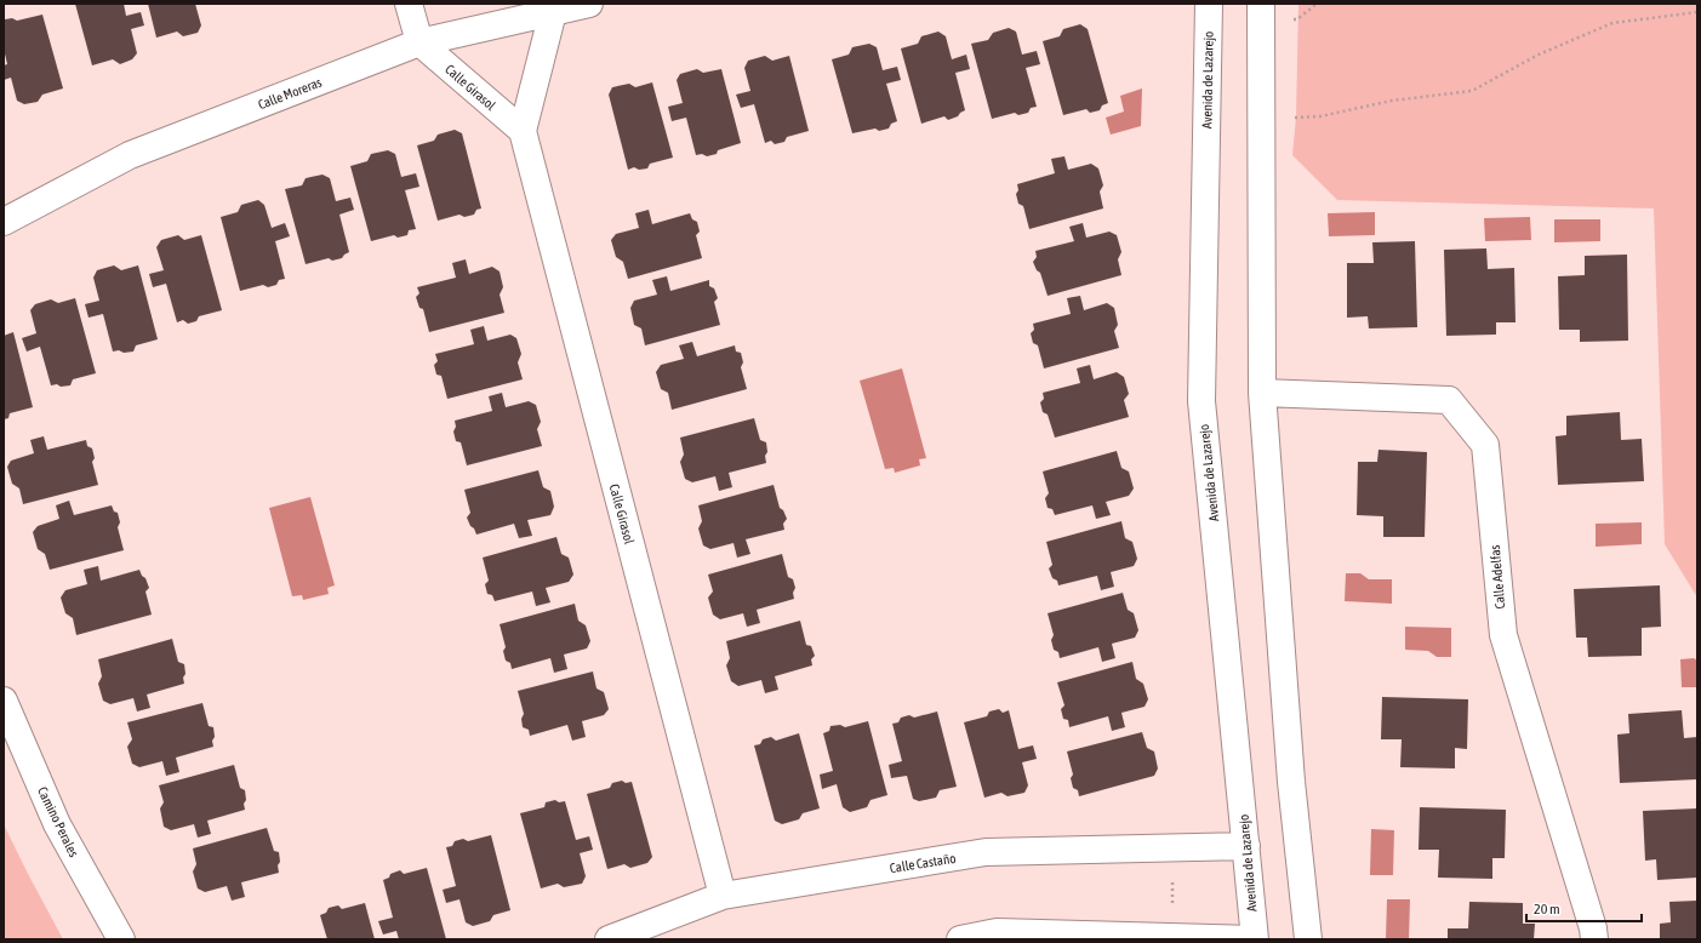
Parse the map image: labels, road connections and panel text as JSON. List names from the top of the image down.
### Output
{
  "streets": {
    "street": [
      "Avenida de Lazarejo",
      "Calle Girasol",
      "Calle Moreras",
      "Calle Adelfas",
      "Camino Perales",
      "Calle Castaño"
    ]
  },
  "crossings": [
    ["Avenida de Lazarejo", "Calle Castaño"],
    ["Calle Girasol", "Calle Moreras"],
    ["Calle Girasol", "Calle Castaño"]
  ],
  "scale_bar": "20 m"
}
